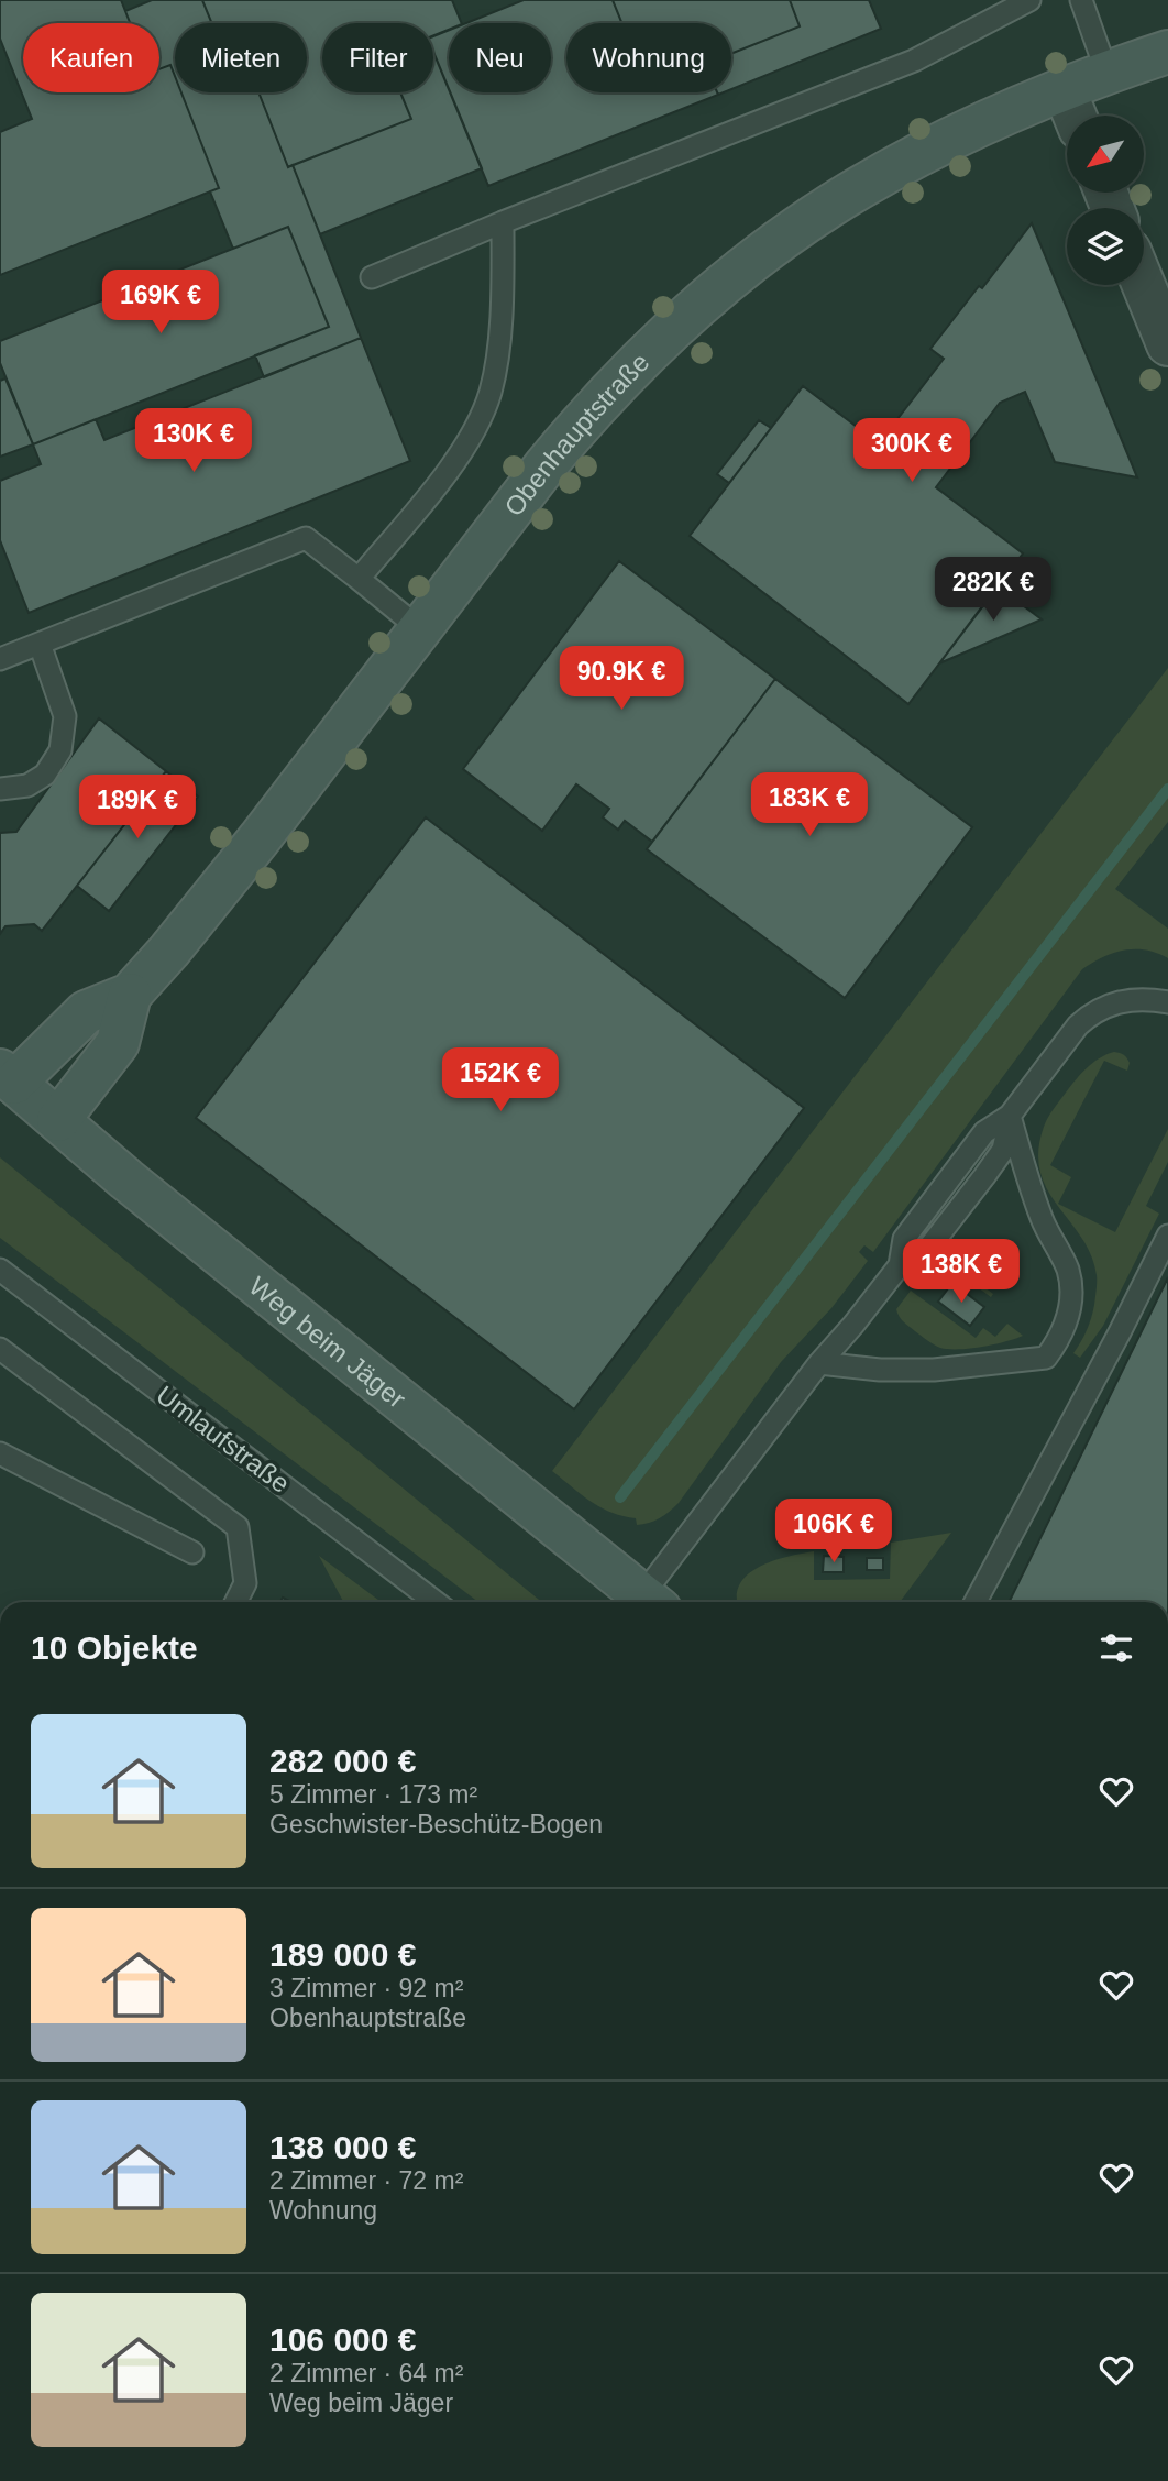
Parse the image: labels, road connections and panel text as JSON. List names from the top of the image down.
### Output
{
  "streets": {
    "street": ["Obenhauptstraße", "Weg beim Jäger"],
    "lane": ["Umlaufstraße"]
  },
  "crossings": [
    ["Obenhauptstraße", "Weg beim Jäger"]
  ],
  "north": "bottom left",
  "page": {
    "chip": [
      "Kaufen",
      "Mieten",
      "Filter",
      "Neu",
      "Wohnung"
    ],
    "price": [
      "169K €",
      "130K €",
      "300K €",
      "282K €",
      "90.9K €",
      "183K €",
      "189K €",
      "152K €",
      "138K €",
      "106K €"
    ],
    "heading": "10 Objekte",
    "list": [
      {
        "name": "282 000 €",
        "note": "5 Zimmer · 173 m² · Geschwister-Beschütz-Bogen"
      },
      {
        "name": "189 000 €",
        "note": "3 Zimmer · 92 m² · Obenhauptstraße"
      },
      {
        "name": "138 000 €",
        "note": "2 Zimmer · 72 m² · Wohnung"
      },
      {
        "name": "106 000 €",
        "note": "2 Zimmer · 64 m² · Weg beim Jäger"
      }
    ]
  }
}
